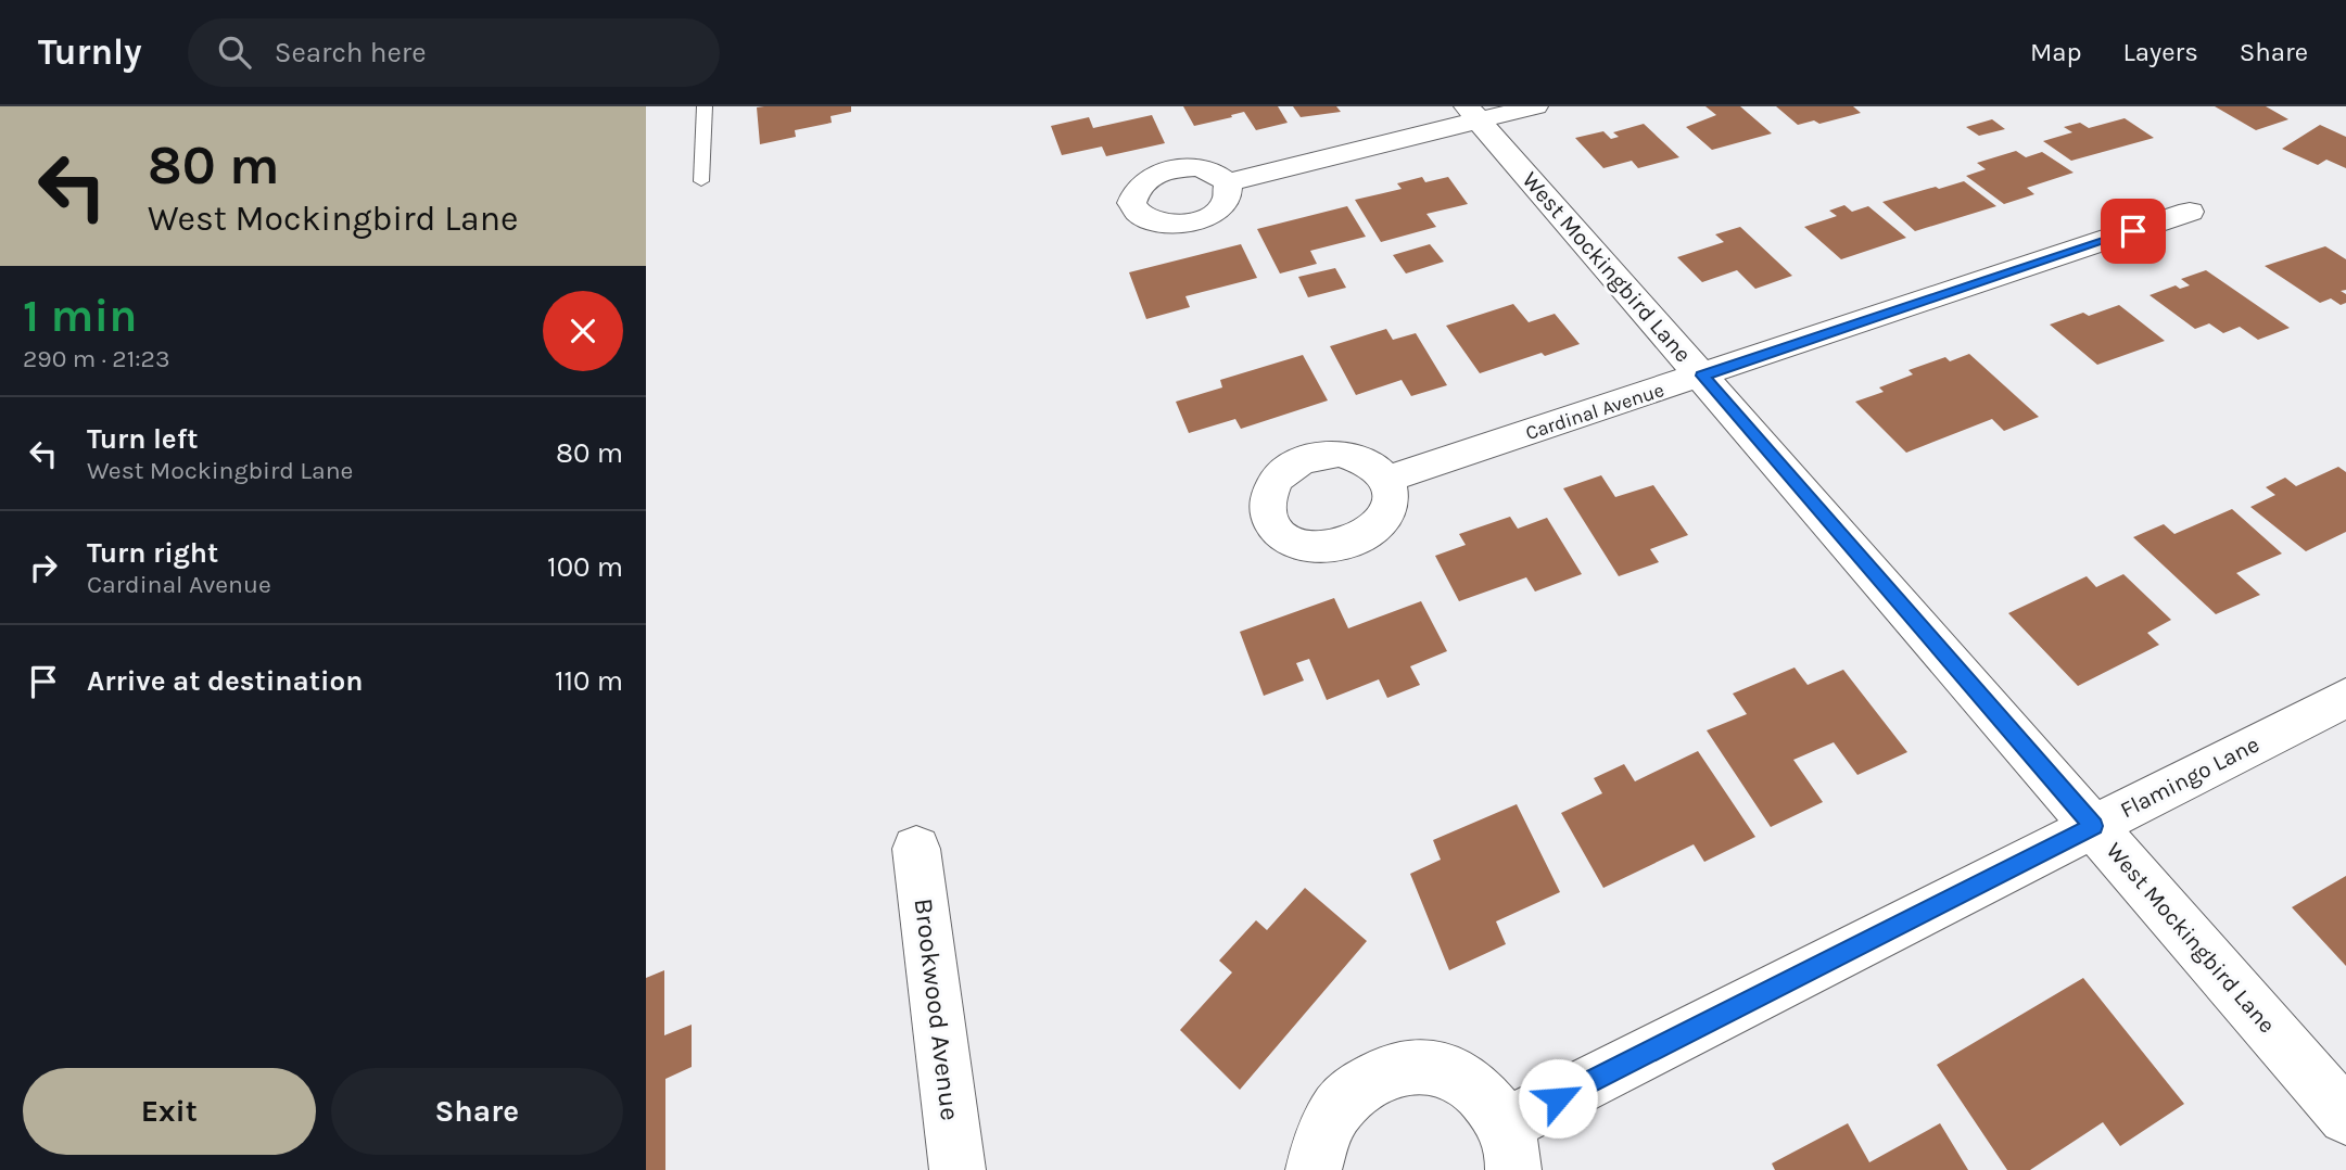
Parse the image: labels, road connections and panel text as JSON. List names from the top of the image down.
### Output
{
  "streets": {
    "street": [
      "West Mockingbird Lane",
      "Cardinal Avenue",
      "Flamingo Lane",
      "Brookwood Avenue"
    ]
  },
  "crossings": [
    ["West Mockingbird Lane", "Cardinal Avenue"],
    ["West Mockingbird Lane", "Flamingo Lane"]
  ],
  "page": {
    "header": "Turnly",
    "search": "Search here",
    "nav": ["Map", "Layers", "Share"],
    "turn": ["80 m", "West Mockingbird Lane"],
    "heading": ["1 min", "290 m · 21:23"],
    "list": [
      {
        "name": "Turn left",
        "note": "West Mockingbird Lane",
        "value": "80 m"
      },
      {
        "name": "Turn right",
        "note": "Cardinal Avenue",
        "value": "100 m"
      },
      {
        "name": "Arrive at destination",
        "value": "110 m"
      }
    ],
    "buttons": ["Exit", "Share"]
  }
}
